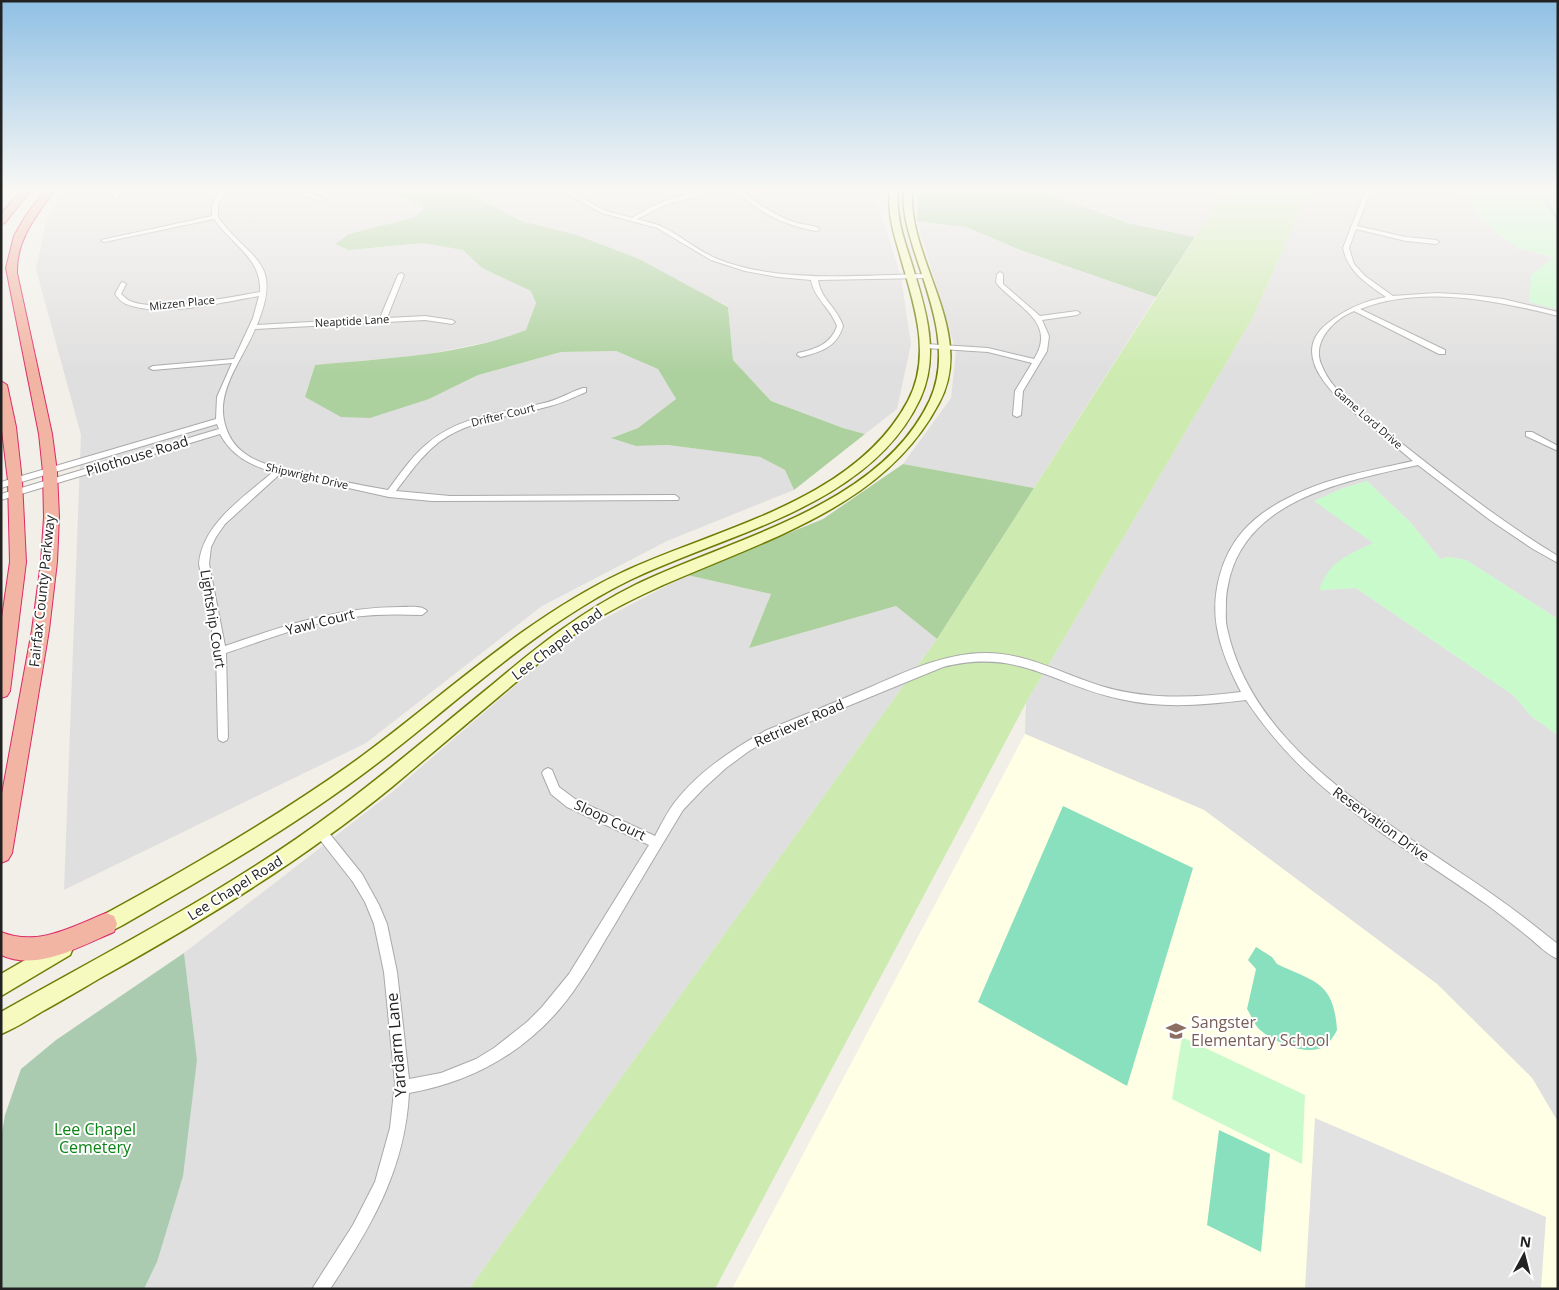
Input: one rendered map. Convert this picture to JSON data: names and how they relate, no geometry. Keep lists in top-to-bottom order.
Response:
{
  "streets": {
    "highway": ["Fairfax County Parkway"],
    "main road": ["Lee Chapel Road"],
    "street": [
      "Mizzen Place",
      "Neaptide Lane",
      "Drifter Court",
      "Game Lord Drive",
      "Pilothouse Road",
      "Shipwright Drive",
      "Lightship Court",
      "Yawl Court",
      "Retriever Road",
      "Sloop Court",
      "Reservation Drive",
      "Yardarm Lane"
    ]
  },
  "crossings": [
    ["Mizzen Place", "Shipwright Drive"],
    ["Neaptide Lane", "Shipwright Drive"],
    ["Drifter Court", "Shipwright Drive"],
    ["Game Lord Drive", "Reservation Drive"],
    ["Pilothouse Road", "Shipwright Drive"],
    ["Pilothouse Road", "Fairfax County Parkway"],
    ["Shipwright Drive", "Lightship Court"],
    ["Lightship Court", "Yawl Court"],
    ["Lee Chapel Road", "Yardarm Lane"],
    ["Retriever Road", "Sloop Court"],
    ["Retriever Road", "Reservation Drive"],
    ["Retriever Road", "Yardarm Lane"]
  ],
  "parks": ["Lee Chapel Cemetery"],
  "places": {
    "school or university": ["Sangster Elementary School"]
  },
  "north": "top"
}
